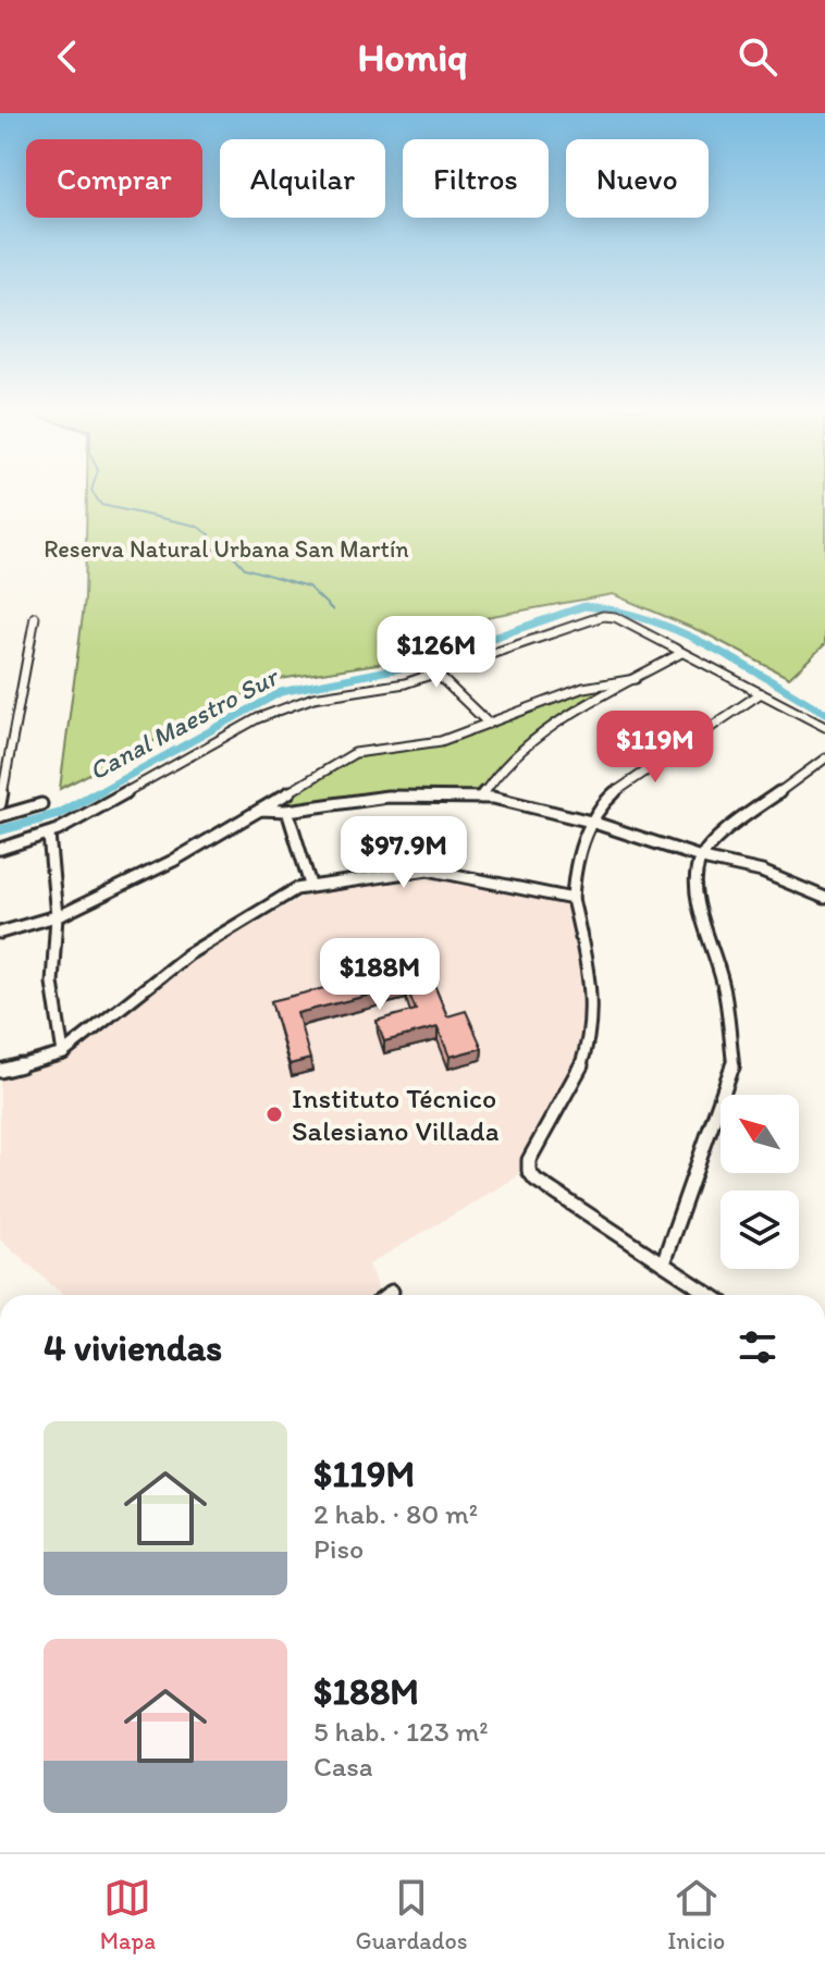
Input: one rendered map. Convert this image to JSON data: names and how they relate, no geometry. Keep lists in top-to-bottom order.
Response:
{
  "water": ["Canal Maestro Sur"],
  "parks": ["Reserva Natural Urbana San Martín"],
  "places": ["Instituto Técnico Salesiano Villada"],
  "north": "top left",
  "page": {
    "header": "Homiq",
    "chip": [
      "Comprar",
      "Alquilar",
      "Filtros",
      "Nuevo"
    ],
    "price": [
      "$126M",
      "$119M",
      "$97.9M",
      "$188M"
    ],
    "heading": "4 viviendas",
    "list": [
      {
        "name": "$119M",
        "note": "2 hab. · 80 m² · Piso"
      },
      {
        "name": "$188M",
        "note": "5 hab. · 123 m² · Casa"
      }
    ],
    "tabs": ["Mapa", "Guardados", "Inicio"]
  }
}
